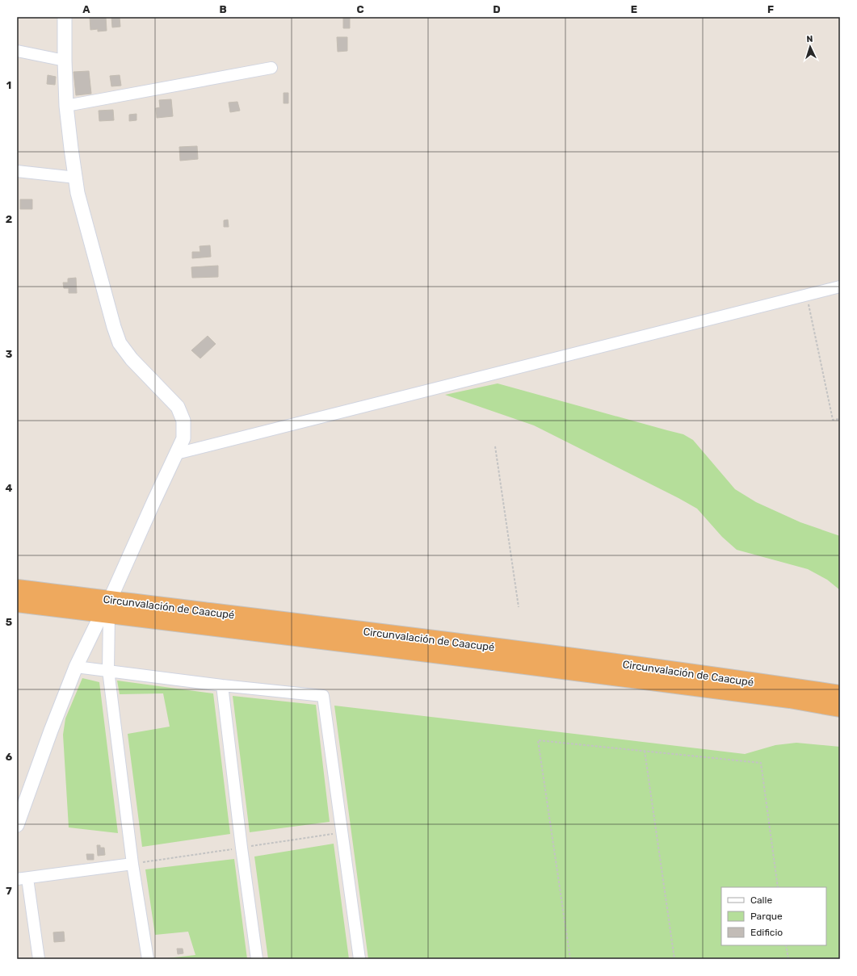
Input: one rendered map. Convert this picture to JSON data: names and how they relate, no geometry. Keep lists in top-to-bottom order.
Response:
{
  "streets": {
    "highway": ["Circunvalación de Caacupé"]
  },
  "legend": ["Calle", "Parque", "Edificio"],
  "north": "top",
  "grid": {
    "columns": [
      "A",
      "B",
      "C",
      "D",
      "E",
      "F"
    ],
    "rows": [
      "1",
      "2",
      "3",
      "4",
      "5",
      "6",
      "7"
    ]
  }
}
